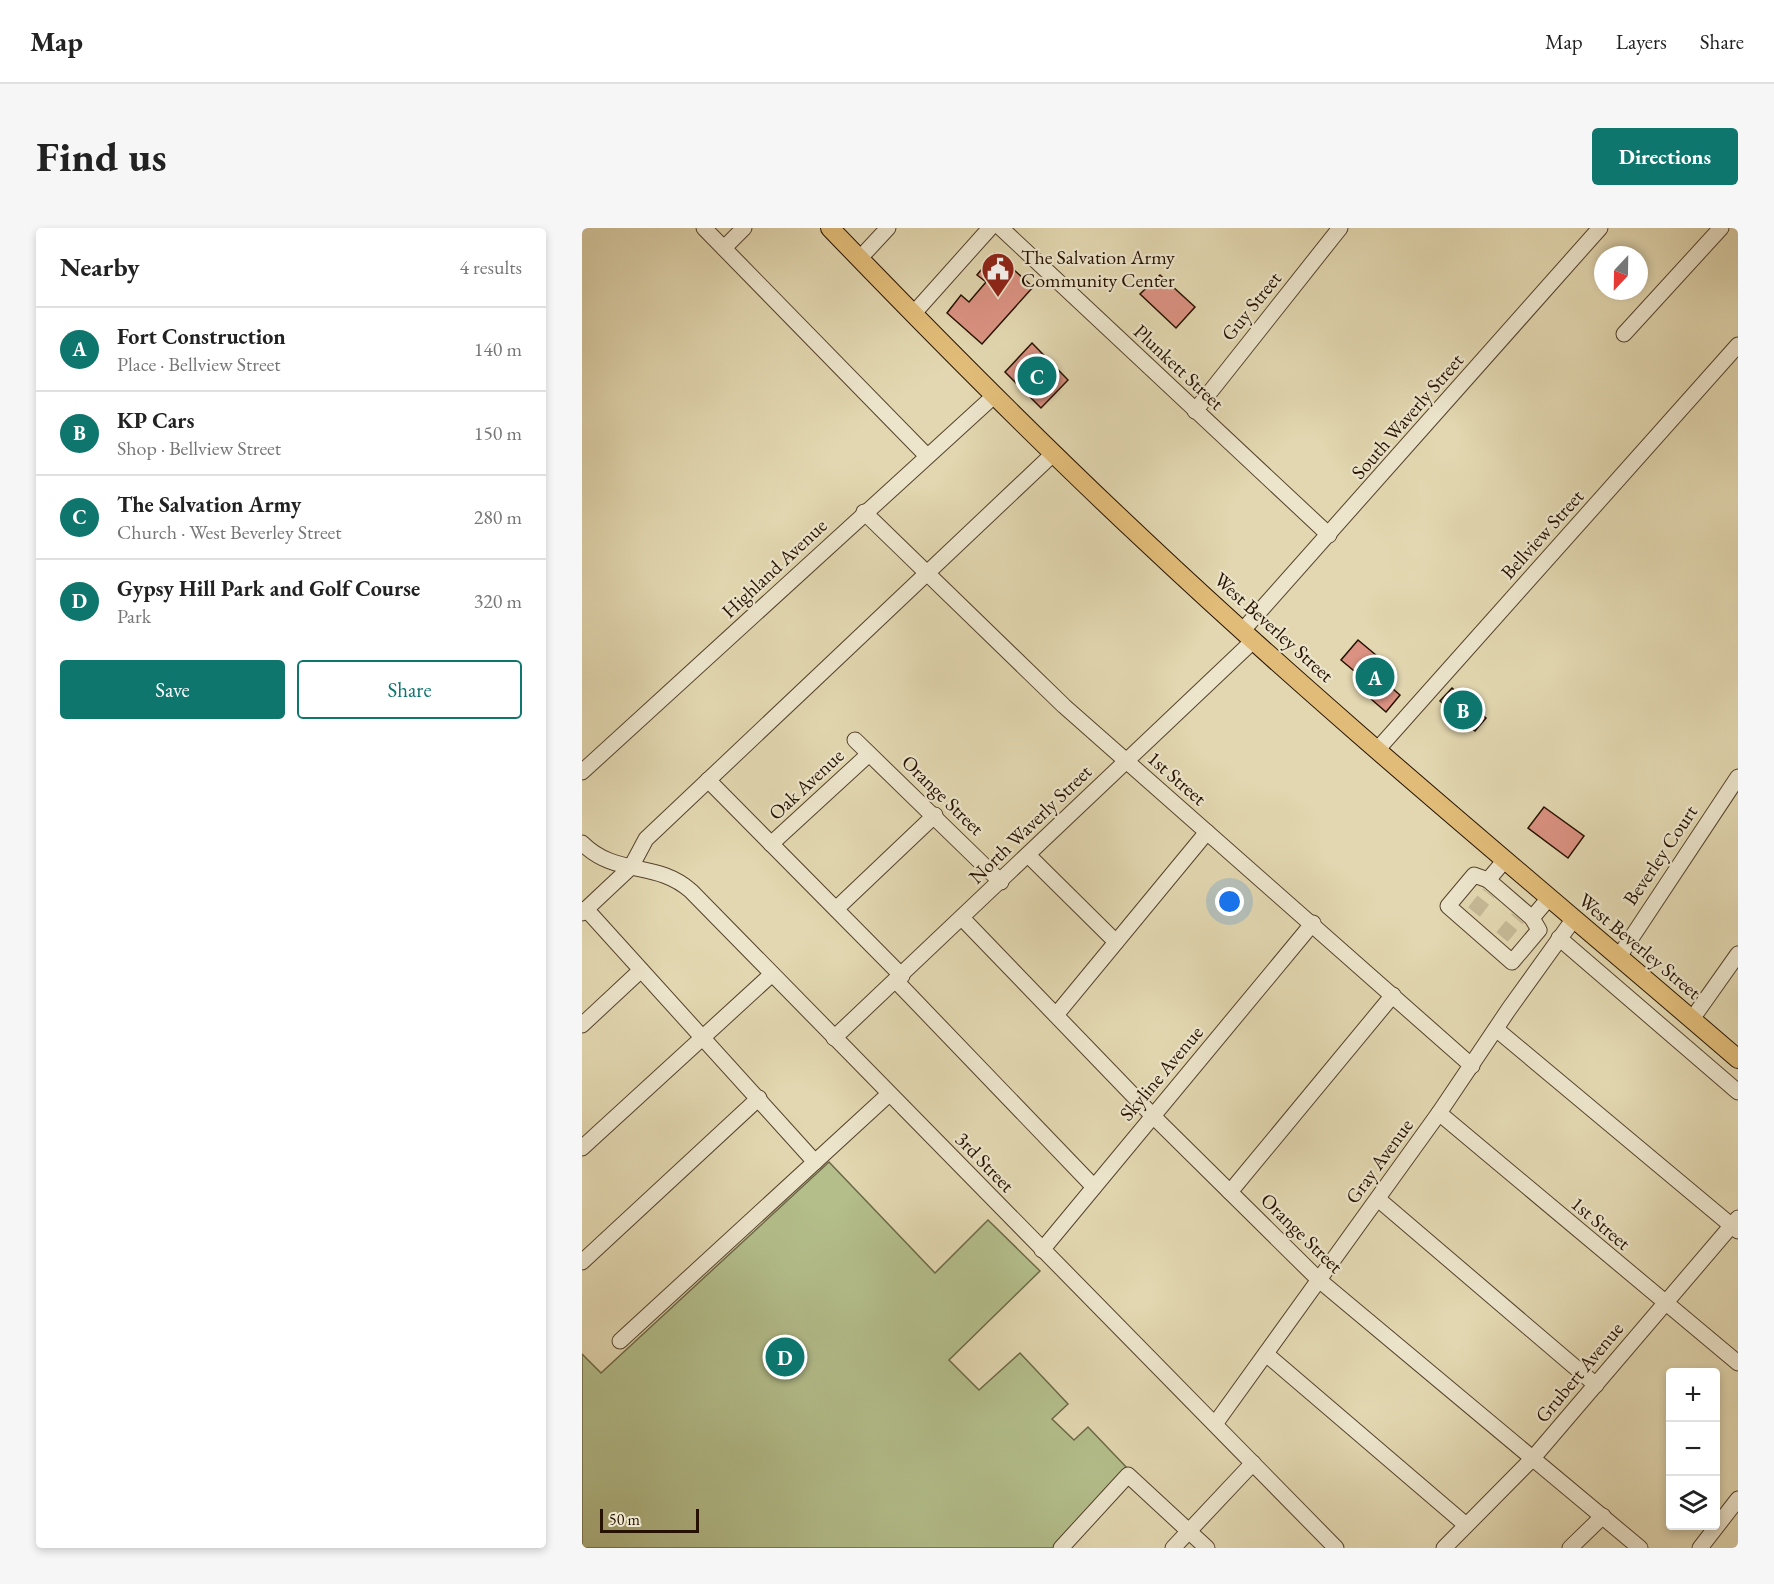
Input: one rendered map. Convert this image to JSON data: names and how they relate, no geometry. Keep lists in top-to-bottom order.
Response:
{
  "streets": {
    "main road": ["West Beverley Street"],
    "street": [
      "Guy Street",
      "Plunkett Street",
      "South Waverly Street",
      "Bellview Street",
      "Highland Avenue",
      "1st Street",
      "Oak Avenue",
      "Orange Street",
      "North Waverly Street",
      "Beverley Court",
      "Skyline Avenue",
      "Gray Avenue",
      "3rd Street",
      "Grubert Avenue"
    ]
  },
  "crossings": [
    ["Guy Street", "Plunkett Street"],
    ["Plunkett Street", "South Waverly Street"],
    ["South Waverly Street", "West Beverley Street"],
    ["South Waverly Street", "North Waverly Street"],
    ["Bellview Street", "West Beverley Street"],
    ["Highland Avenue", "West Beverley Street"],
    ["Highland Avenue", "1st Street"],
    ["West Beverley Street", "North Waverly Street"],
    ["West Beverley Street", "Beverley Court"],
    ["West Beverley Street", "Gray Avenue"],
    ["1st Street", "North Waverly Street"],
    ["1st Street", "Skyline Avenue"],
    ["1st Street", "Gray Avenue"],
    ["1st Street", "Grubert Avenue"],
    ["Oak Avenue", "Orange Street"],
    ["Orange Street", "North Waverly Street"],
    ["Orange Street", "Skyline Avenue"],
    ["Orange Street", "Gray Avenue"],
    ["Orange Street", "Grubert Avenue"],
    ["North Waverly Street", "3rd Street"],
    ["Skyline Avenue", "3rd Street"],
    ["Gray Avenue", "3rd Street"]
  ],
  "places": {
    "public building": ["The Salvation Army Community Center"]
  },
  "scale_bar": "50 m",
  "north": "bottom",
  "page": {
    "header": "Map",
    "nav": ["Map", "Layers", "Share"],
    "buttons": [
      "Directions",
      ["Save", "Share"]
    ],
    "title": "Find us",
    "heading": ["Nearby", "4 results"],
    "list": [
      {
        "mark": "A",
        "name": "Fort Construction",
        "note": "Place · Bellview Street",
        "value": "140 m"
      },
      {
        "mark": "B",
        "name": "KP Cars",
        "note": "Shop · Bellview Street",
        "value": "150 m"
      },
      {
        "mark": "C",
        "name": "The Salvation Army",
        "note": "Church · West Beverley Street",
        "value": "280 m"
      },
      {
        "mark": "D",
        "name": "Gypsy Hill Park and Golf Course",
        "note": "Park",
        "value": "320 m"
      }
    ],
    "pins": [
      "C",
      "A",
      "B",
      "D"
    ],
    "map_buttons": ["+", "−"],
    "scale": "50 m"
  }
}
